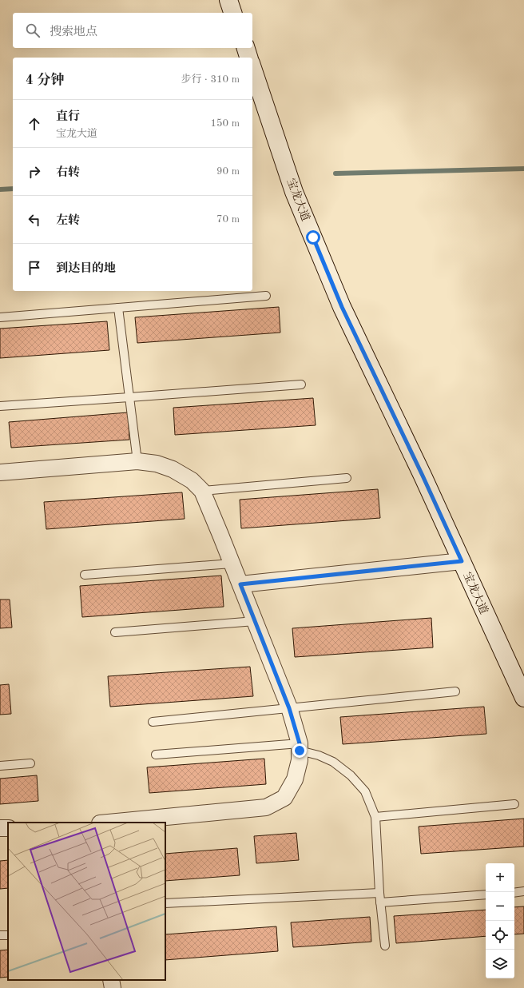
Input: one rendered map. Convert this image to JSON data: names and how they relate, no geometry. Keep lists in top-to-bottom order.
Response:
{
  "streets": {
    "street": ["宝龙大道"]
  },
  "page": {
    "search": "搜索地点",
    "heading": ["4 分钟", "步行 · 310 m"],
    "list": [
      ["直行", "宝龙大道", "150 m"],
      ["右转", "90 m"],
      ["左转", "70 m"],
      "到达目的地"
    ],
    "map_buttons": ["+", "−"]
  }
}
